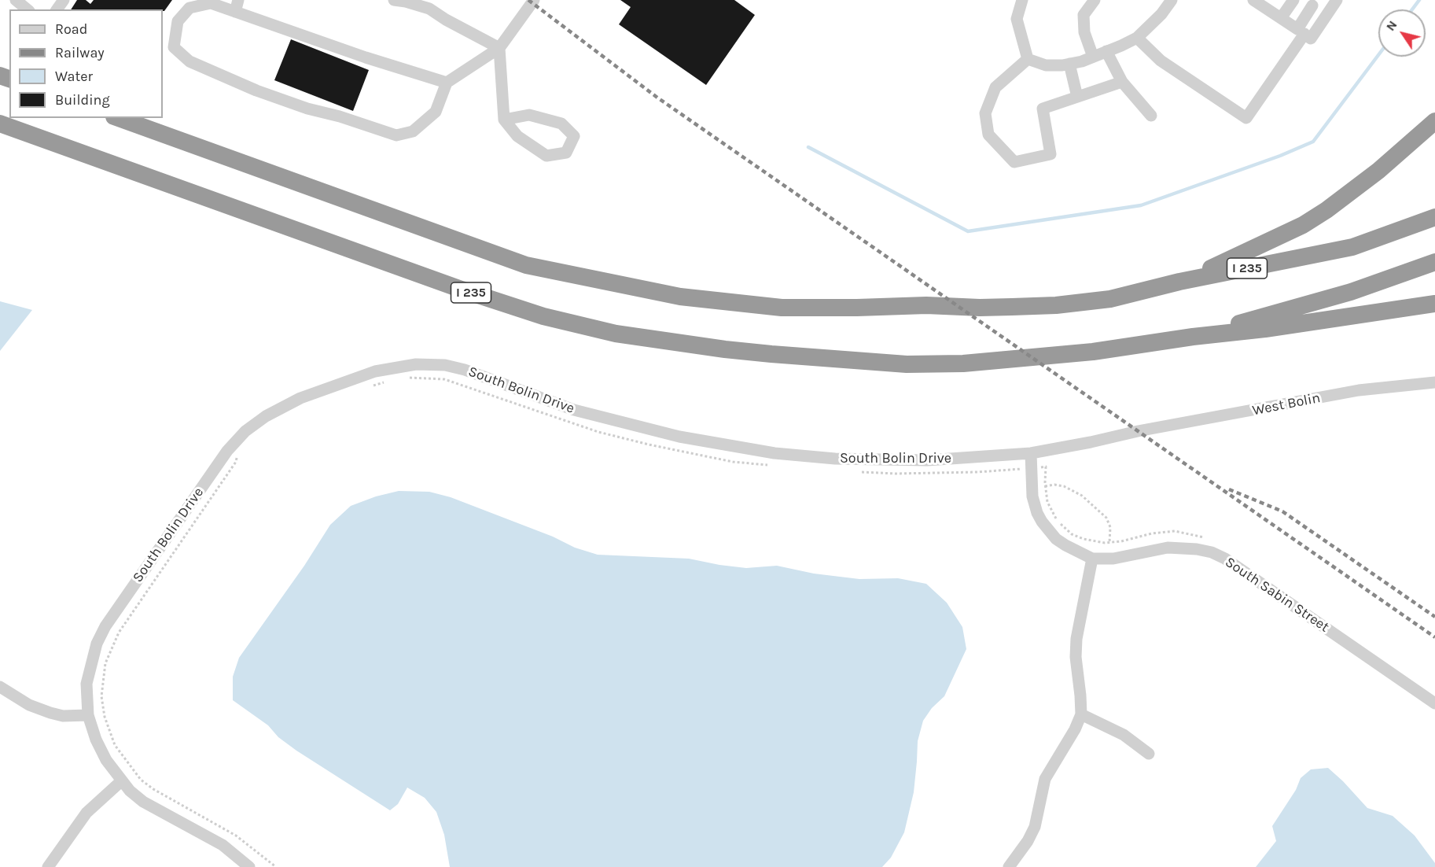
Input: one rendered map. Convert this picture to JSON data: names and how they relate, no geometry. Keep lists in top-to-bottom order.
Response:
{
  "streets": {
    "highway": ["I 235"],
    "street": ["South Bolin Drive", "West Bolin", "South Sabin Street"]
  },
  "crossings": [
    ["South Bolin Drive", "West Bolin"],
    ["South Bolin Drive", "South Sabin Street"]
  ],
  "legend": [
    "Road",
    "Railway",
    "Water",
    "Building"
  ],
  "north": "top left"
}
